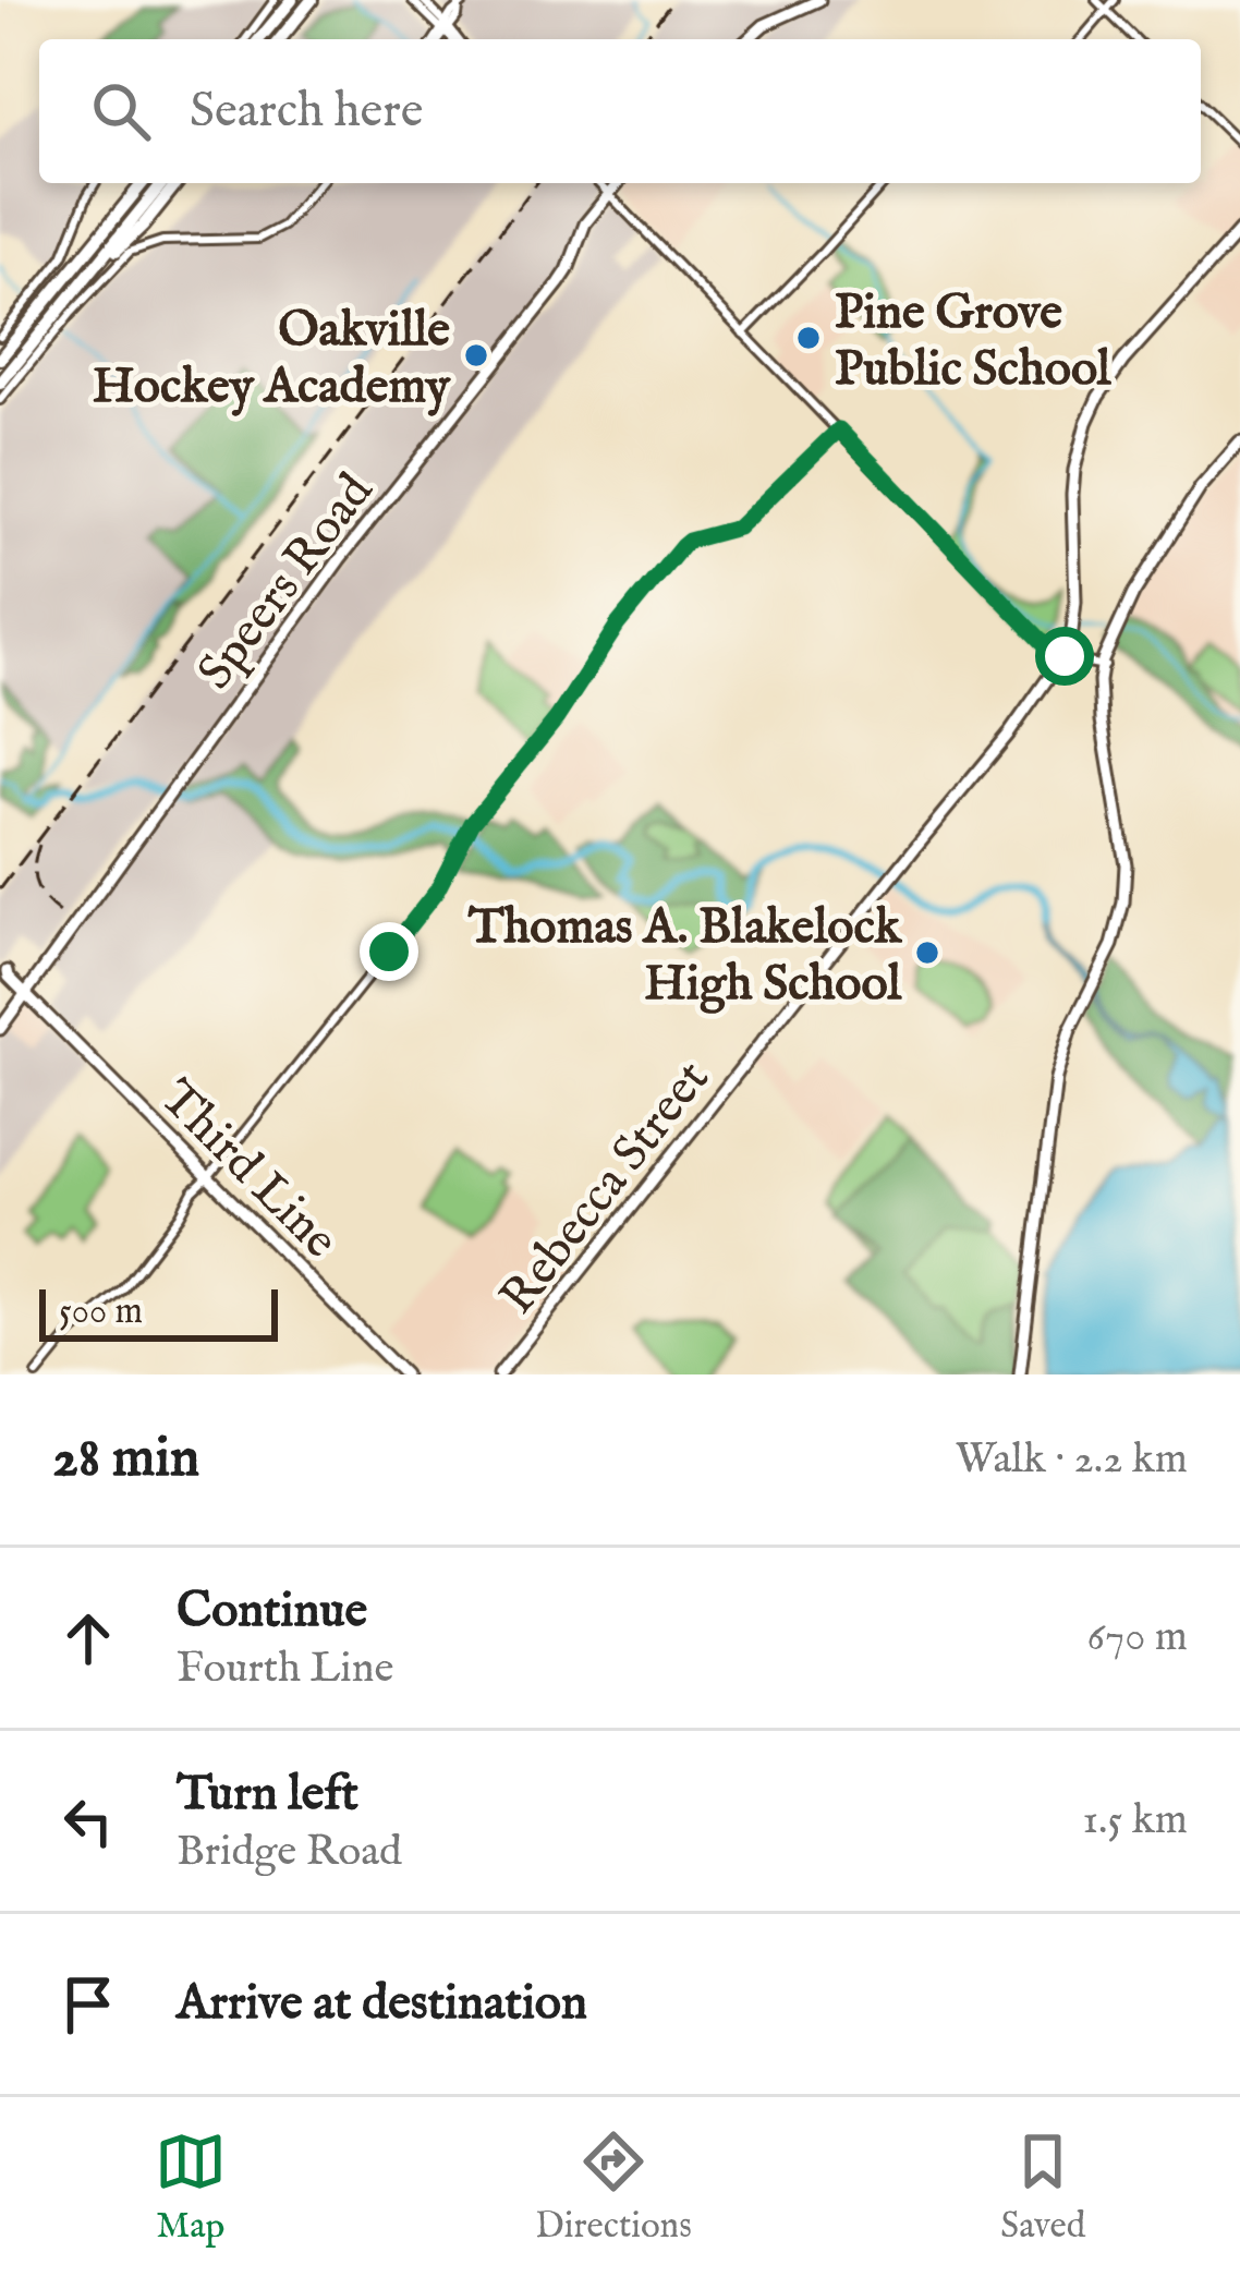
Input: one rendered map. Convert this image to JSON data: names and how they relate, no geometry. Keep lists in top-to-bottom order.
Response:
{
  "streets": {
    "main road": ["Speers Road", "Third Line", "Rebecca Street"]
  },
  "crossings": [
    ["Speers Road", "Third Line"]
  ],
  "places": ["Pine Grove Public School", "Oakville Hockey Academy", "Thomas A. Blakelock High School"],
  "scale_bar": "500 m",
  "page": {
    "search": "Search here",
    "scale": "500 m",
    "heading": ["28 min", "Walk · 2.2 km"],
    "list": [
      ["Continue", "Fourth Line", "670 m"],
      ["Turn left", "Bridge Road", "1.5 km"],
      "Arrive at destination"
    ],
    "nav": ["Map", "Directions", "Saved"]
  }
}
